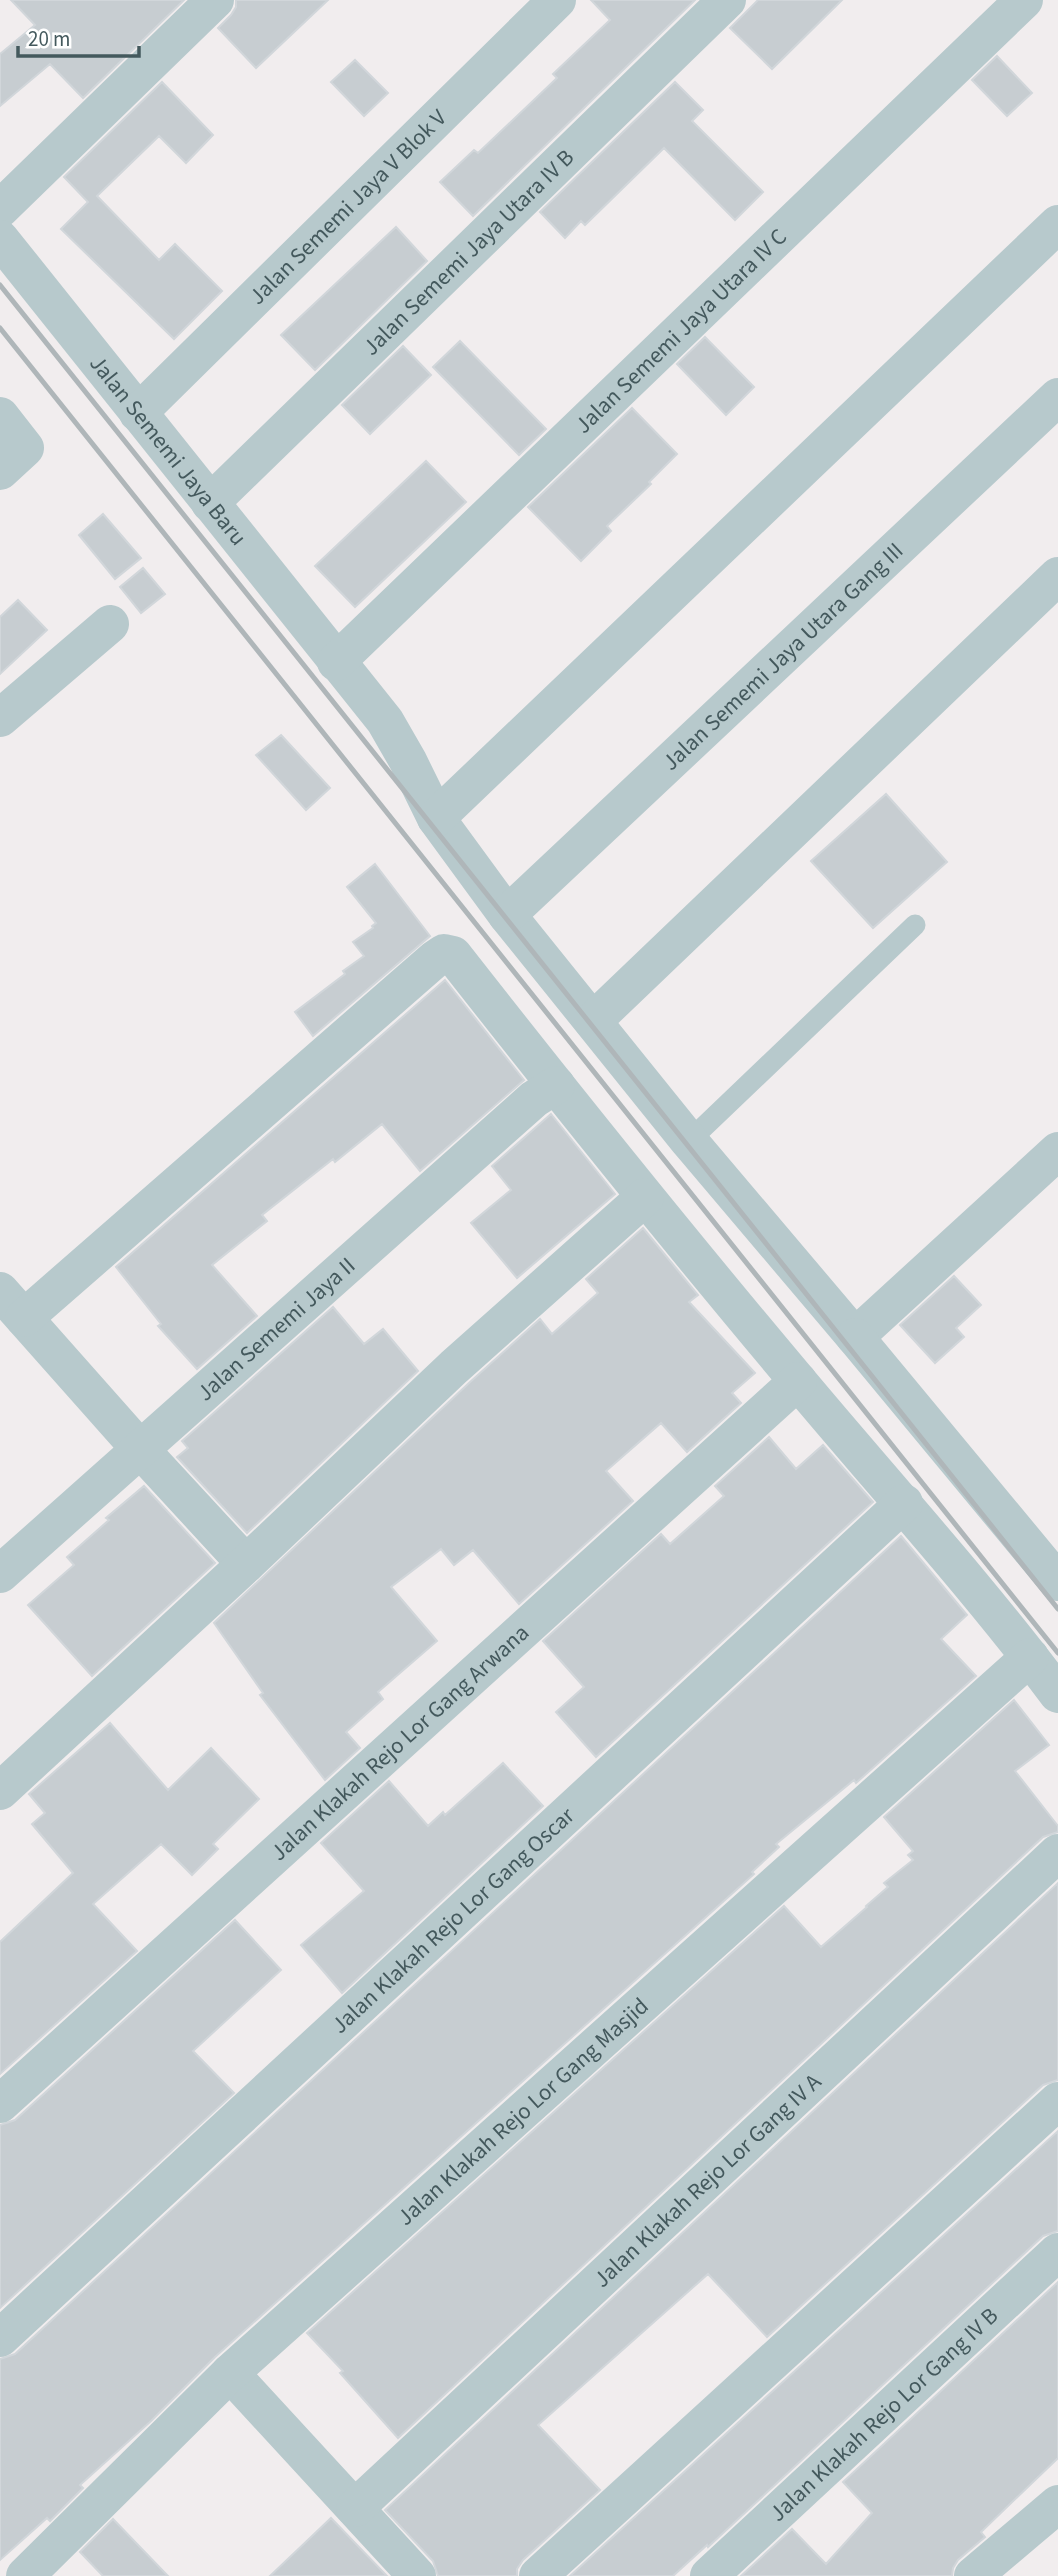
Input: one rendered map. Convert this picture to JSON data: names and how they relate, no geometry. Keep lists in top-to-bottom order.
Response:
{
  "streets": {
    "street": [
      "Jalan Sememi Jaya V Blok V",
      "Jalan Sememi Jaya Utara IV B",
      "Jalan Sememi Jaya Utara IV C",
      "Jalan Sememi Jaya Baru",
      "Jalan Sememi Jaya Utara Gang III",
      "Jalan Sememi Jaya II",
      "Jalan Klakah Rejo Lor Gang Arwana",
      "Jalan Klakah Rejo Lor Gang Oscar",
      "Jalan Klakah Rejo Lor Gang Masjid",
      "Jalan Klakah Rejo Lor Gang IV A",
      "Jalan Klakah Rejo Lor Gang IV B"
    ]
  },
  "crossings": [
    ["Jalan Sememi Jaya V Blok V", "Jalan Sememi Jaya Baru"],
    ["Jalan Sememi Jaya Utara IV B", "Jalan Sememi Jaya Baru"],
    ["Jalan Sememi Jaya Utara IV C", "Jalan Sememi Jaya Baru"],
    ["Jalan Sememi Jaya Baru", "Jalan Sememi Jaya Utara Gang III"]
  ],
  "scale_bar": "20 m"
}
